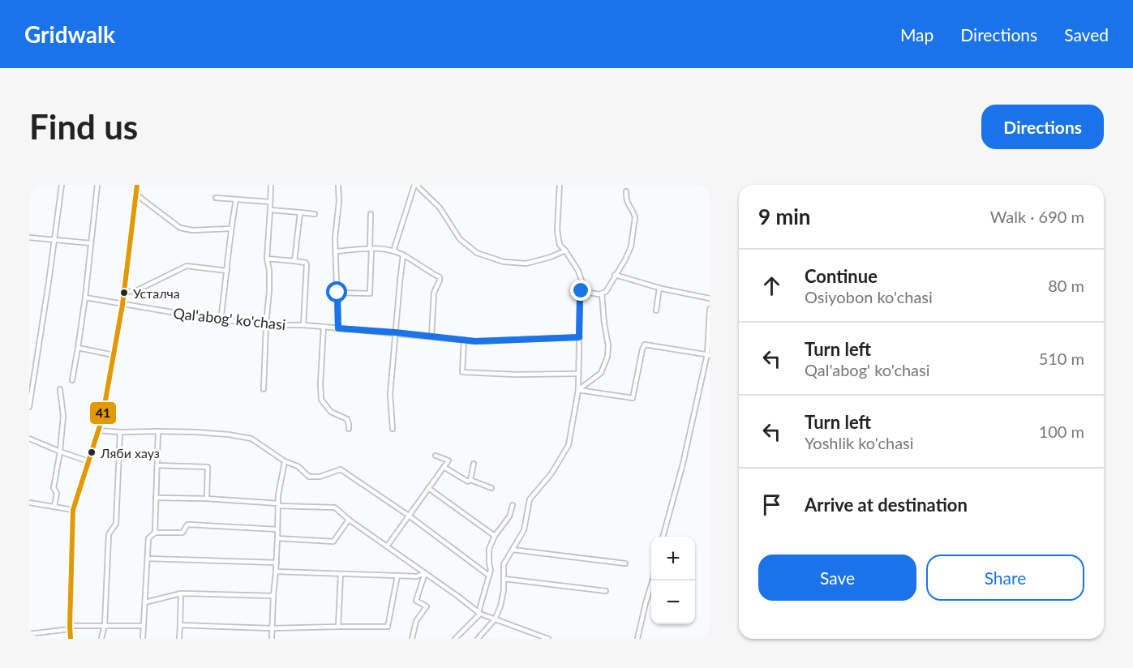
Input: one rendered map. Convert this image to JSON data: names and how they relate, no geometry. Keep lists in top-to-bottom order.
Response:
{
  "streets": {
    "street": ["Qal'abog' ko'chasi"]
  },
  "places": ["Усталча", "Ляби хауз"],
  "lines": ["transit line 41"],
  "page": {
    "header": "Gridwalk",
    "nav": ["Map", "Directions", "Saved"],
    "buttons": [
      "Directions",
      ["Save", "Share"]
    ],
    "title": "Find us",
    "heading": ["9 min", "Walk · 690 m"],
    "list": [
      ["Continue", "Osiyobon ko'chasi", "80 m"],
      ["Turn left", "Qal'abog' ko'chasi", "510 m"],
      ["Turn left", "Yoshlik ko'chasi", "100 m"],
      "Arrive at destination"
    ],
    "map_buttons": ["+", "−"]
  }
}
